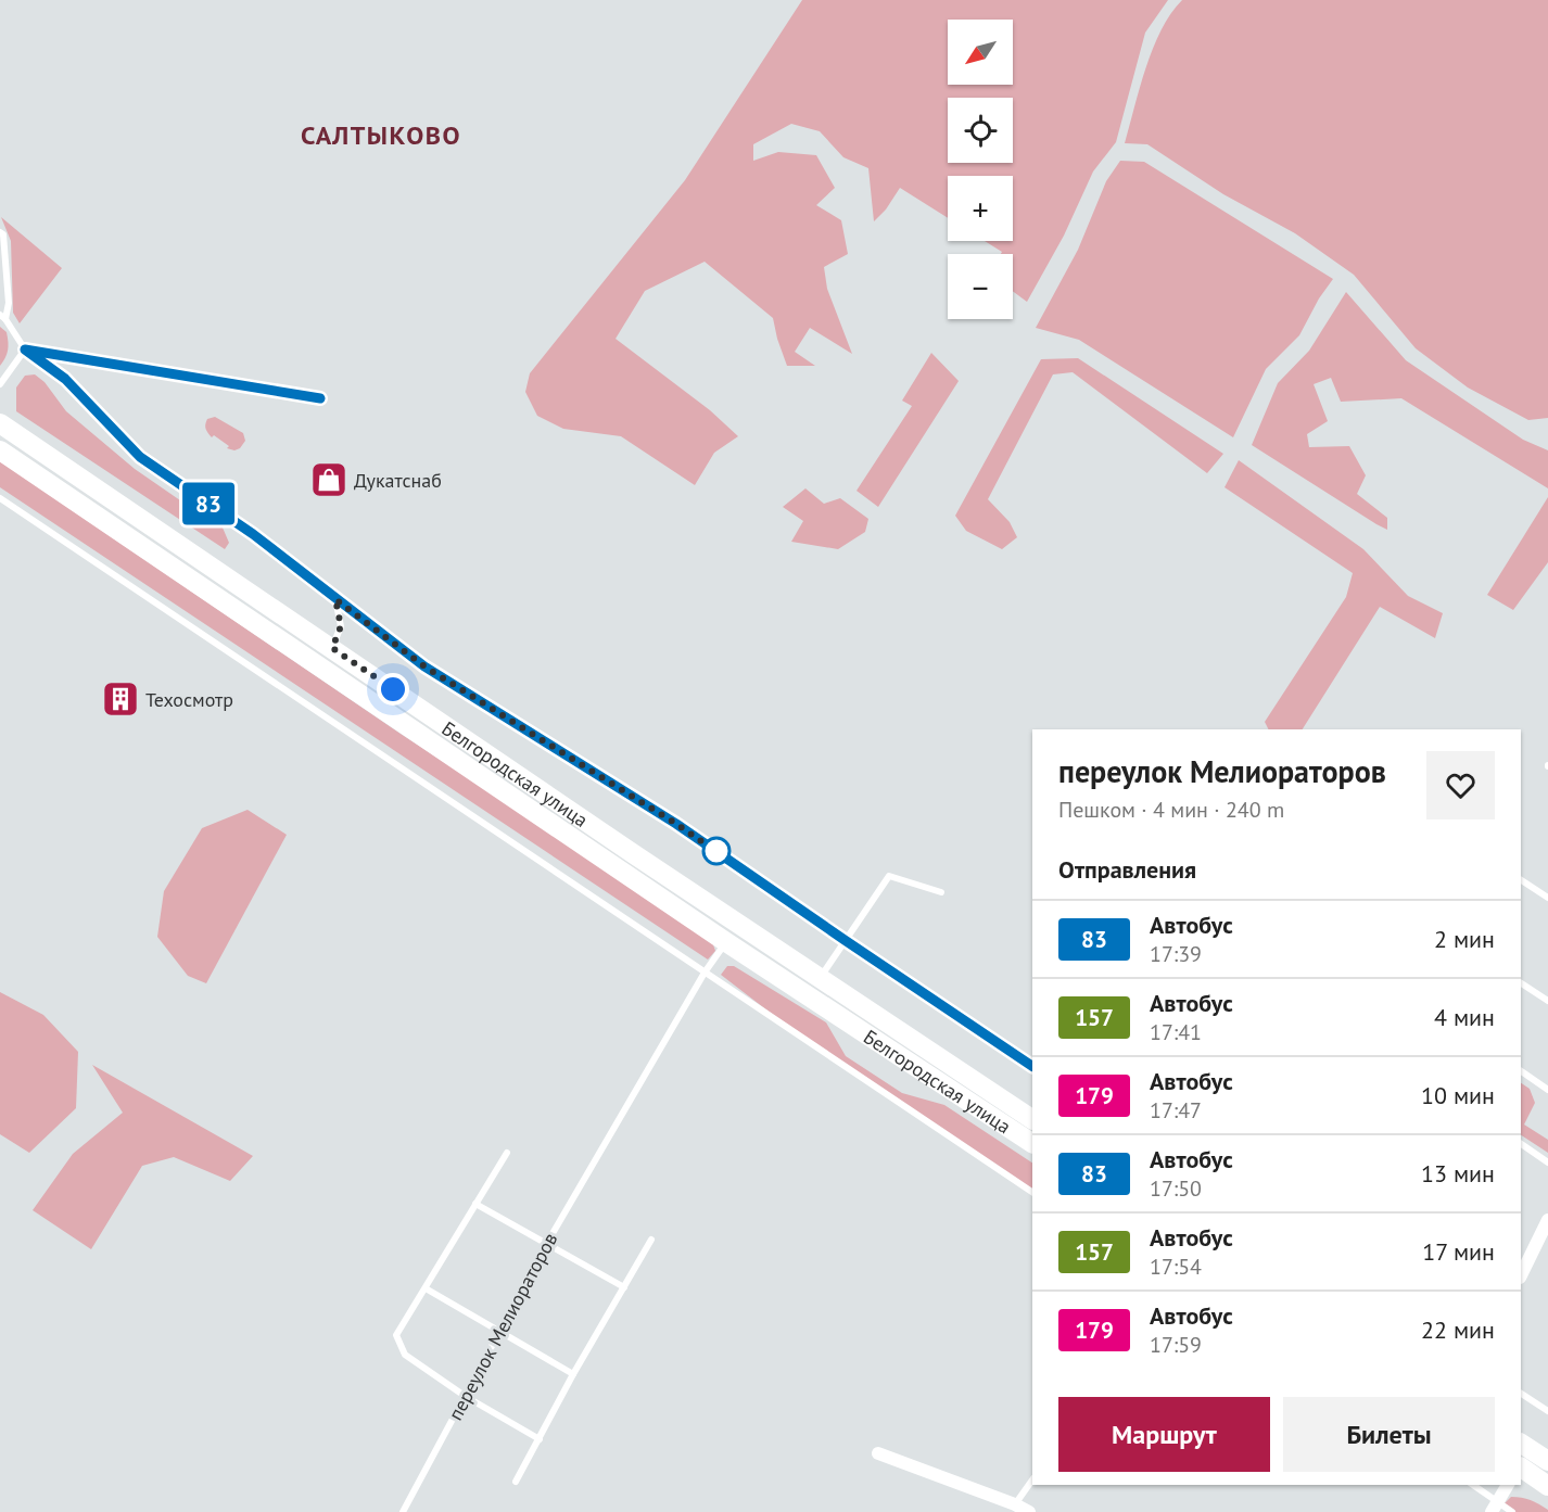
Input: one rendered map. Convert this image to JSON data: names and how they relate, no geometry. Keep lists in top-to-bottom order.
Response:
{
  "streets": {
    "main road": ["Белгородская улица"],
    "lane": ["переулок Мелиораторов"]
  },
  "crossings": [
    ["Белгородская улица", "переулок Мелиораторов"]
  ],
  "districts": ["САЛТЫКОВО"],
  "places": {
    "shop": ["Дукатснаб"],
    "building": ["Техосмотр"]
  },
  "lines": ["bus line 83"],
  "north": "bottom left",
  "page": {
    "on_map": "83",
    "map_buttons": ["+", "−"],
    "heading": [
      ["переулок Мелиораторов", "Пешком · 4 мин · 240 m"],
      "Отправления"
    ],
    "list": [
      {
        "mark": "83",
        "name": "Автобус",
        "note": "17:39",
        "value": "2 мин"
      },
      {
        "mark": "157",
        "name": "Автобус",
        "note": "17:41",
        "value": "4 мин"
      },
      {
        "mark": "179",
        "name": "Автобус",
        "note": "17:47",
        "value": "10 мин"
      },
      {
        "mark": "83",
        "name": "Автобус",
        "note": "17:50",
        "value": "13 мин"
      },
      {
        "mark": "157",
        "name": "Автобус",
        "note": "17:54",
        "value": "17 мин"
      },
      {
        "mark": "179",
        "name": "Автобус",
        "note": "17:59",
        "value": "22 мин"
      }
    ],
    "buttons": ["Маршрут", "Билеты"]
  }
}
